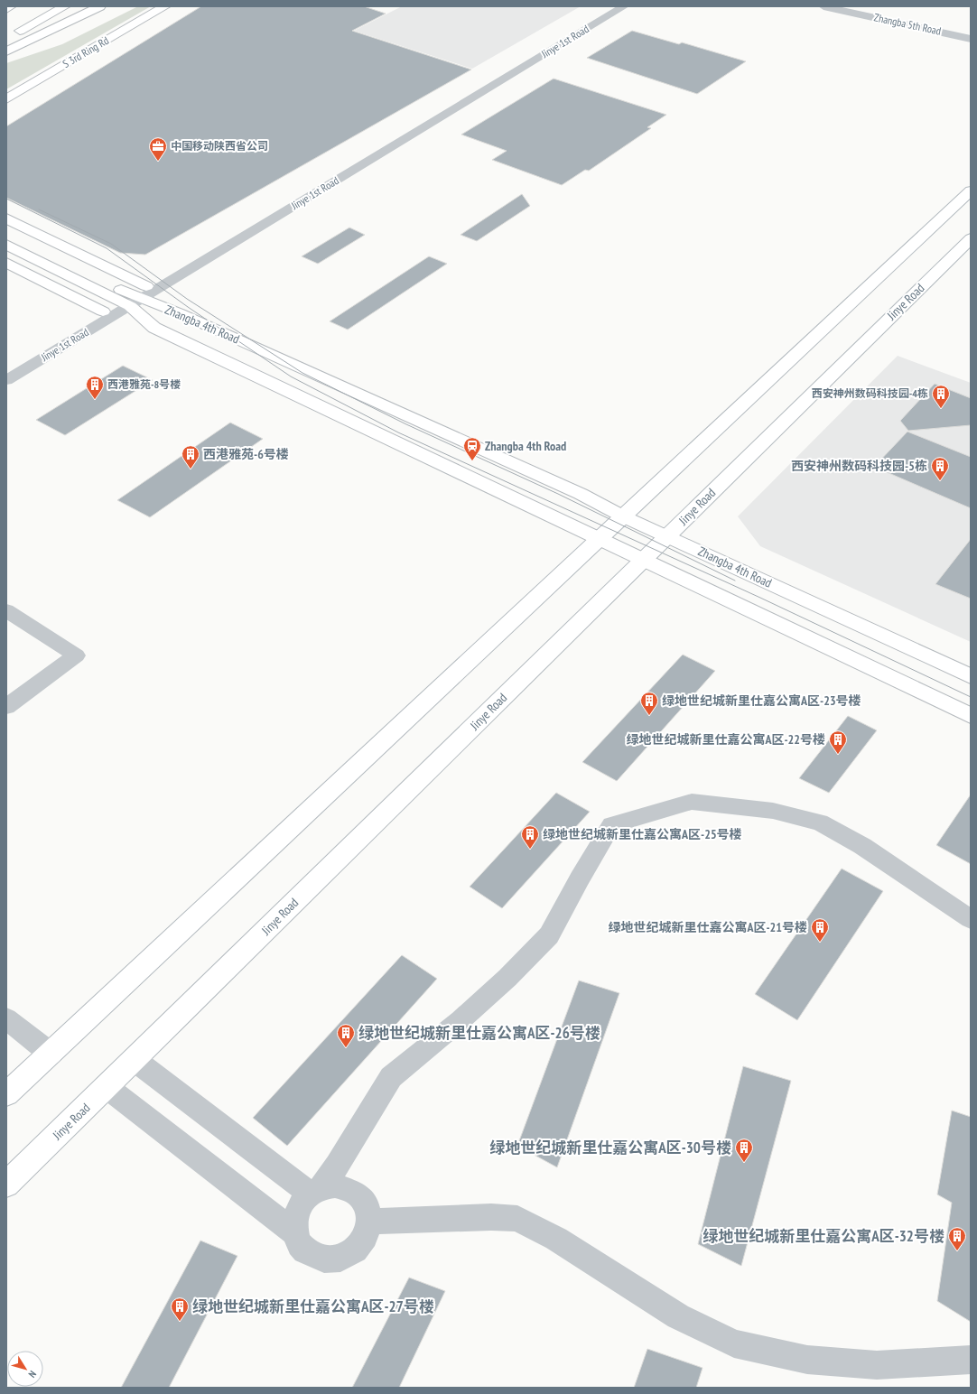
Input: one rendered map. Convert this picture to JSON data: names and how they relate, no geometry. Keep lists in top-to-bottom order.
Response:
{
  "streets": {
    "main road": ["S 3rd Ring Rd", "Jinye Road", "Zhangba 4th Road"],
    "street": ["Zhangba 5th Road", "Jinye 1st Road"]
  },
  "crossings": [
    ["Jinye 1st Road", "Zhangba 4th Road"],
    ["Jinye Road", "Zhangba 4th Road"]
  ],
  "places": {
    "office": ["中国移动陕西省公司"],
    "building": [
      "西港雅苑-8号楼",
      "西安神州数码科技园-4栋",
      "西港雅苑-6号楼",
      "西安神州数码科技园-5栋",
      "绿地世纪城新里仕嘉公寓A区-23号楼",
      "绿地世纪城新里仕嘉公寓A区-22号楼",
      "绿地世纪城新里仕嘉公寓A区-25号楼",
      "绿地世纪城新里仕嘉公寓A区-21号楼",
      "绿地世纪城新里仕嘉公寓A区-26号楼",
      "绿地世纪城新里仕嘉公寓A区-30号楼",
      "绿地世纪城新里仕嘉公寓A区-32号楼",
      "绿地世纪城新里仕嘉公寓A区-27号楼"
    ],
    "station": ["Zhangba 4th Road"]
  },
  "north": "bottom right"
}
